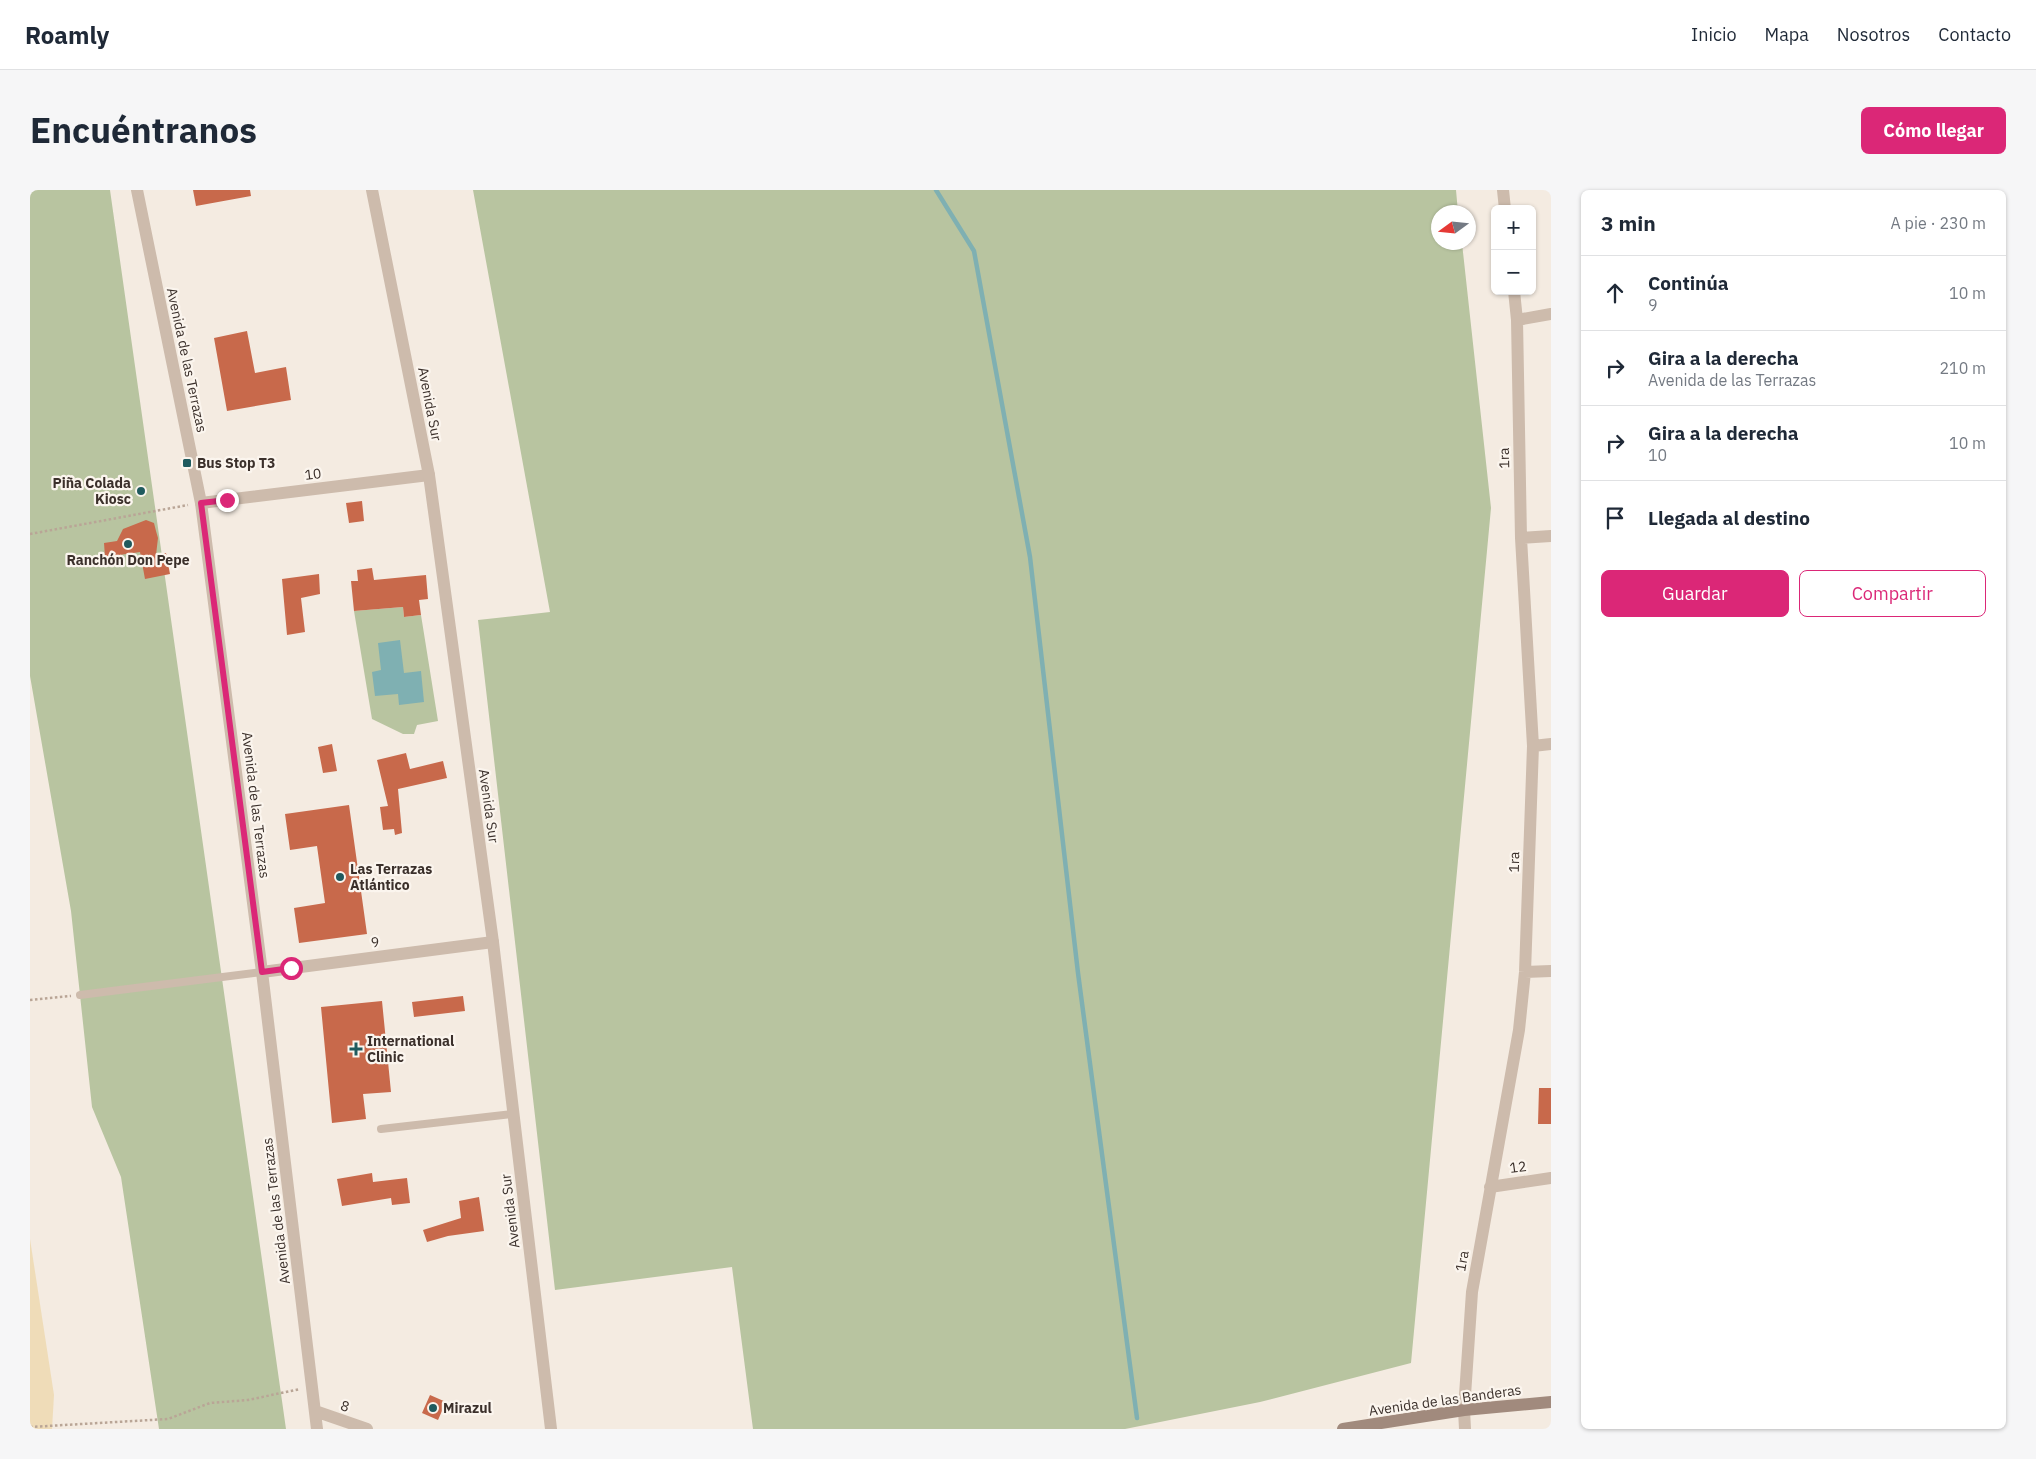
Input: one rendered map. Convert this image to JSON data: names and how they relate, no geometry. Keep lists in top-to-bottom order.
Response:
{
  "streets": {
    "main road": ["Avenida de las Banderas"],
    "street": [
      "Avenida de las Terrazas",
      "Avenida Sur",
      "1ra",
      "10",
      "9",
      "12",
      "8"
    ]
  },
  "crossings": [
    ["Avenida de las Terrazas", "10"],
    ["Avenida de las Terrazas", "9"],
    ["Avenida de las Terrazas", "8"],
    ["Avenida Sur", "10"],
    ["Avenida Sur", "9"],
    ["1ra", "12"],
    ["1ra", "Avenida de las Banderas"]
  ],
  "places": {
    "transit": ["Bus Stop T3"],
    "other": [
      "Piña Colada Kiosc",
      "Ranchón Don Pepe",
      "Las Terrazas Atlántico",
      "Mirazul"
    ],
    "health": ["International Clinic"]
  },
  "north": "left",
  "page": {
    "header": "Roamly",
    "nav": [
      "Inicio",
      "Mapa",
      "Nosotros",
      "Contacto"
    ],
    "title": "Encuéntranos",
    "buttons": [
      "Cómo llegar",
      ["Guardar", "Compartir"]
    ],
    "heading": ["3 min", "A pie · 230 m"],
    "map_buttons": ["+", "−"],
    "list": [
      ["Continúa", "9", "10 m"],
      ["Gira a la derecha", "Avenida de las Terrazas", "210 m"],
      ["Gira a la derecha", "10", "10 m"],
      "Llegada al destino"
    ]
  }
}
